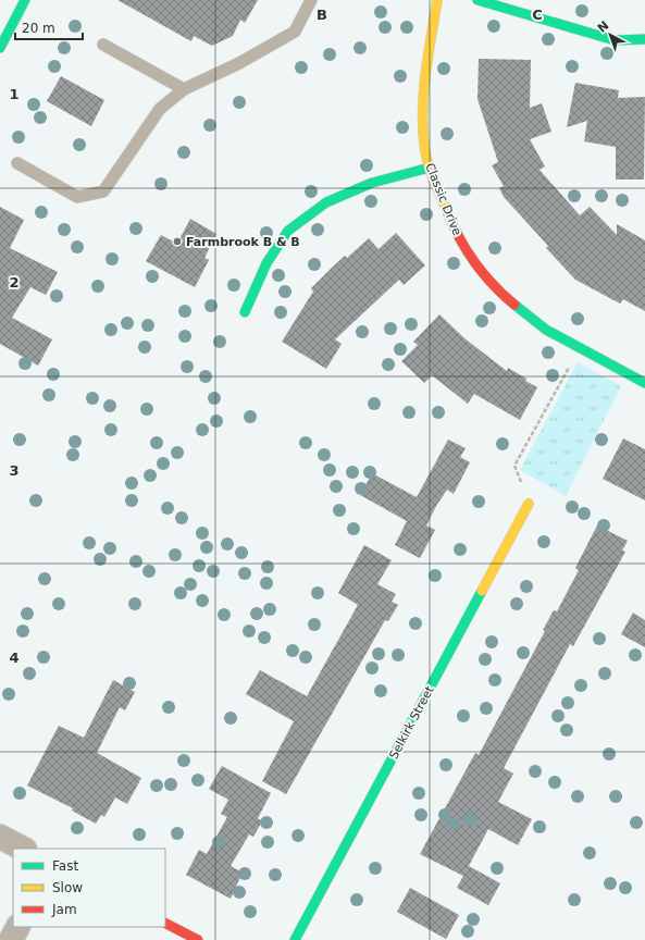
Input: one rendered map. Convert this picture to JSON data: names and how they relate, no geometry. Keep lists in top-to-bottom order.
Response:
{
  "streets": {
    "street": ["Classic Drive", "Selkirk Street"]
  },
  "places": ["Farmbrook B & B"],
  "legend": ["Fast", "Slow", "Jam"],
  "scale_bar": "20 m",
  "north": "top left",
  "grid": {
    "columns": ["B", "C"],
    "rows": [
      "1",
      "2",
      "3",
      "4"
    ]
  }
}
